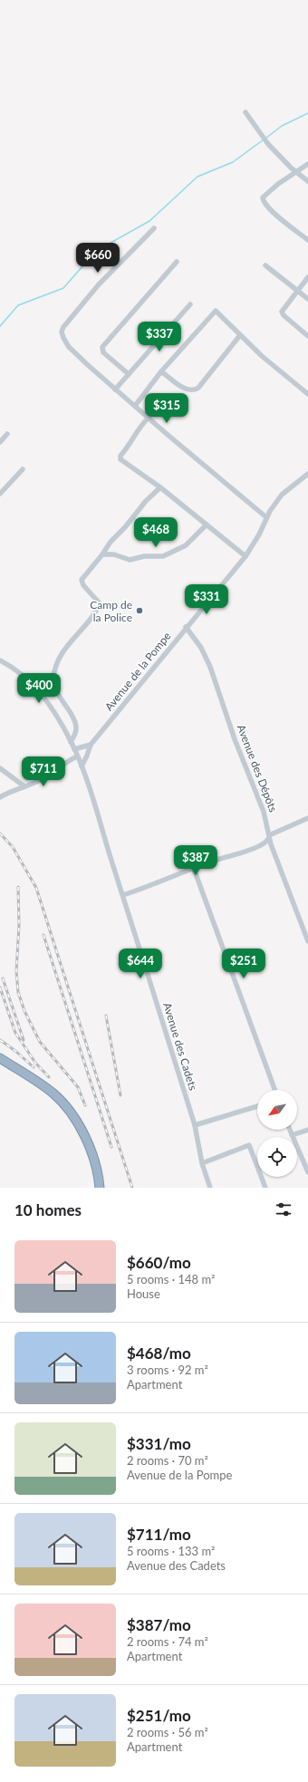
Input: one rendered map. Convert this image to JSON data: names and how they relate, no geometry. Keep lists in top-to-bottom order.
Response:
{
  "streets": {
    "street": ["Avenue de la Pompe", "Avenue des Dépôts", "Avenue des Cadets"]
  },
  "crossings": [
    ["Avenue de la Pompe", "Avenue des Dépôts"],
    ["Avenue de la Pompe", "Avenue des Cadets"]
  ],
  "places": ["Camp de la Police"],
  "north": "bottom left",
  "page": {
    "price": [
      "$660",
      "$337",
      "$315",
      "$468",
      "$331",
      "$400",
      "$711",
      "$387",
      "$644",
      "$251"
    ],
    "heading": "10 homes",
    "list": [
      {
        "name": "$660/mo",
        "note": "5 rooms · 148 m² · House"
      },
      {
        "name": "$468/mo",
        "note": "3 rooms · 92 m² · Apartment"
      },
      {
        "name": "$331/mo",
        "note": "2 rooms · 70 m² · Avenue de la Pompe"
      },
      {
        "name": "$711/mo",
        "note": "5 rooms · 133 m² · Avenue des Cadets"
      },
      {
        "name": "$387/mo",
        "note": "2 rooms · 74 m² · Apartment"
      },
      {
        "name": "$251/mo",
        "note": "2 rooms · 56 m² · Apartment"
      }
    ]
  }
}
